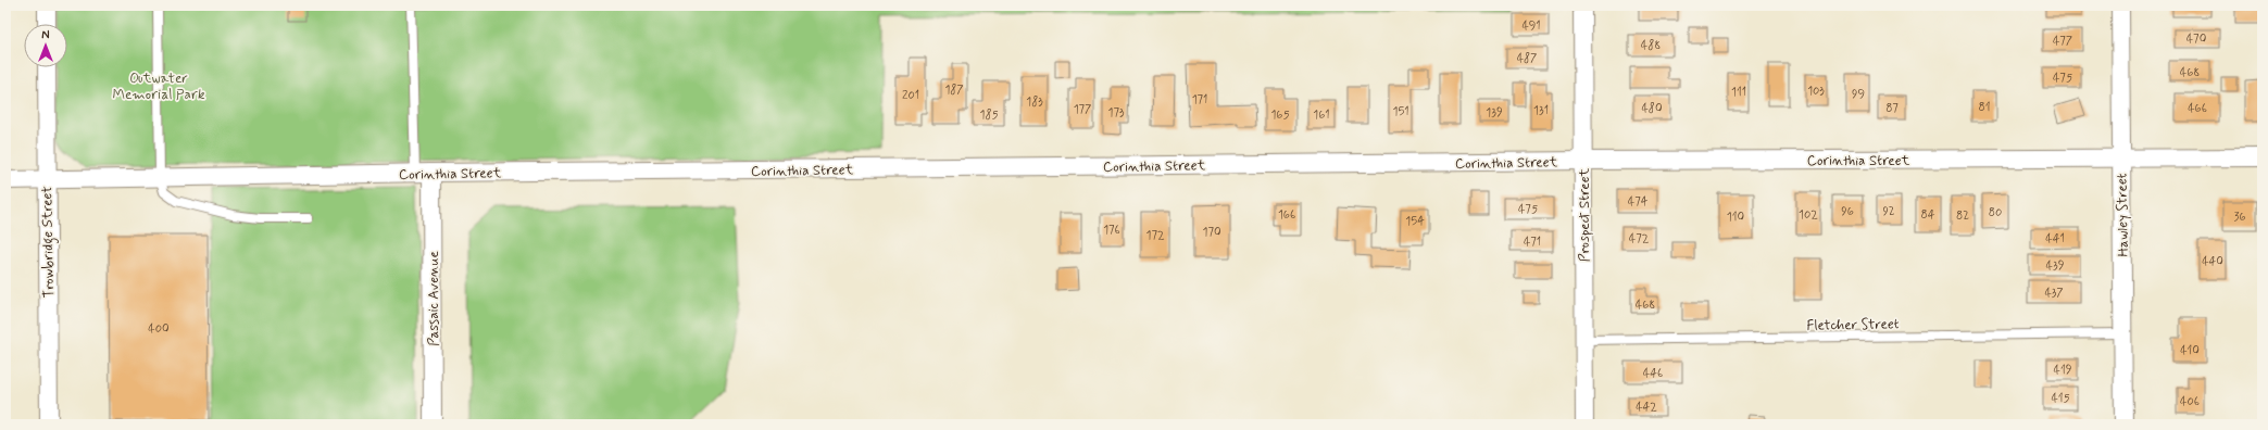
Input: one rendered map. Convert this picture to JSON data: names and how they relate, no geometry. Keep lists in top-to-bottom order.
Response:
{
  "streets": {
    "street": [
      "Corinthia Street",
      "Prospect Street",
      "Hawley Street",
      "Trowbridge Street",
      "Passaic Avenue"
    ],
    "lane": ["Fletcher Street"]
  },
  "crossings": [
    ["Corinthia Street", "Prospect Street"],
    ["Corinthia Street", "Hawley Street"],
    ["Corinthia Street", "Trowbridge Street"],
    ["Corinthia Street", "Passaic Avenue"],
    ["Prospect Street", "Fletcher Street"],
    ["Hawley Street", "Fletcher Street"]
  ],
  "parks": ["Outwater Memorial Park"],
  "house_numbers": [
    "491",
    "470",
    "477",
    "488",
    "487",
    "468",
    "475",
    "187",
    "103",
    "111",
    "99",
    "201",
    "171",
    "183",
    "81",
    "480",
    "87",
    "466",
    "177",
    "131",
    "151",
    "173",
    "139",
    "185",
    "165",
    "161",
    "474",
    "475",
    "96",
    "92",
    "80",
    "166",
    "102",
    "84",
    "82",
    "110",
    "36",
    "154",
    "176",
    "170",
    "172",
    "472",
    "441",
    "471",
    "440",
    "439",
    "437",
    "468",
    "400",
    "410",
    "419",
    "446",
    "415",
    "406",
    "442"
  ],
  "north": "top"
}
